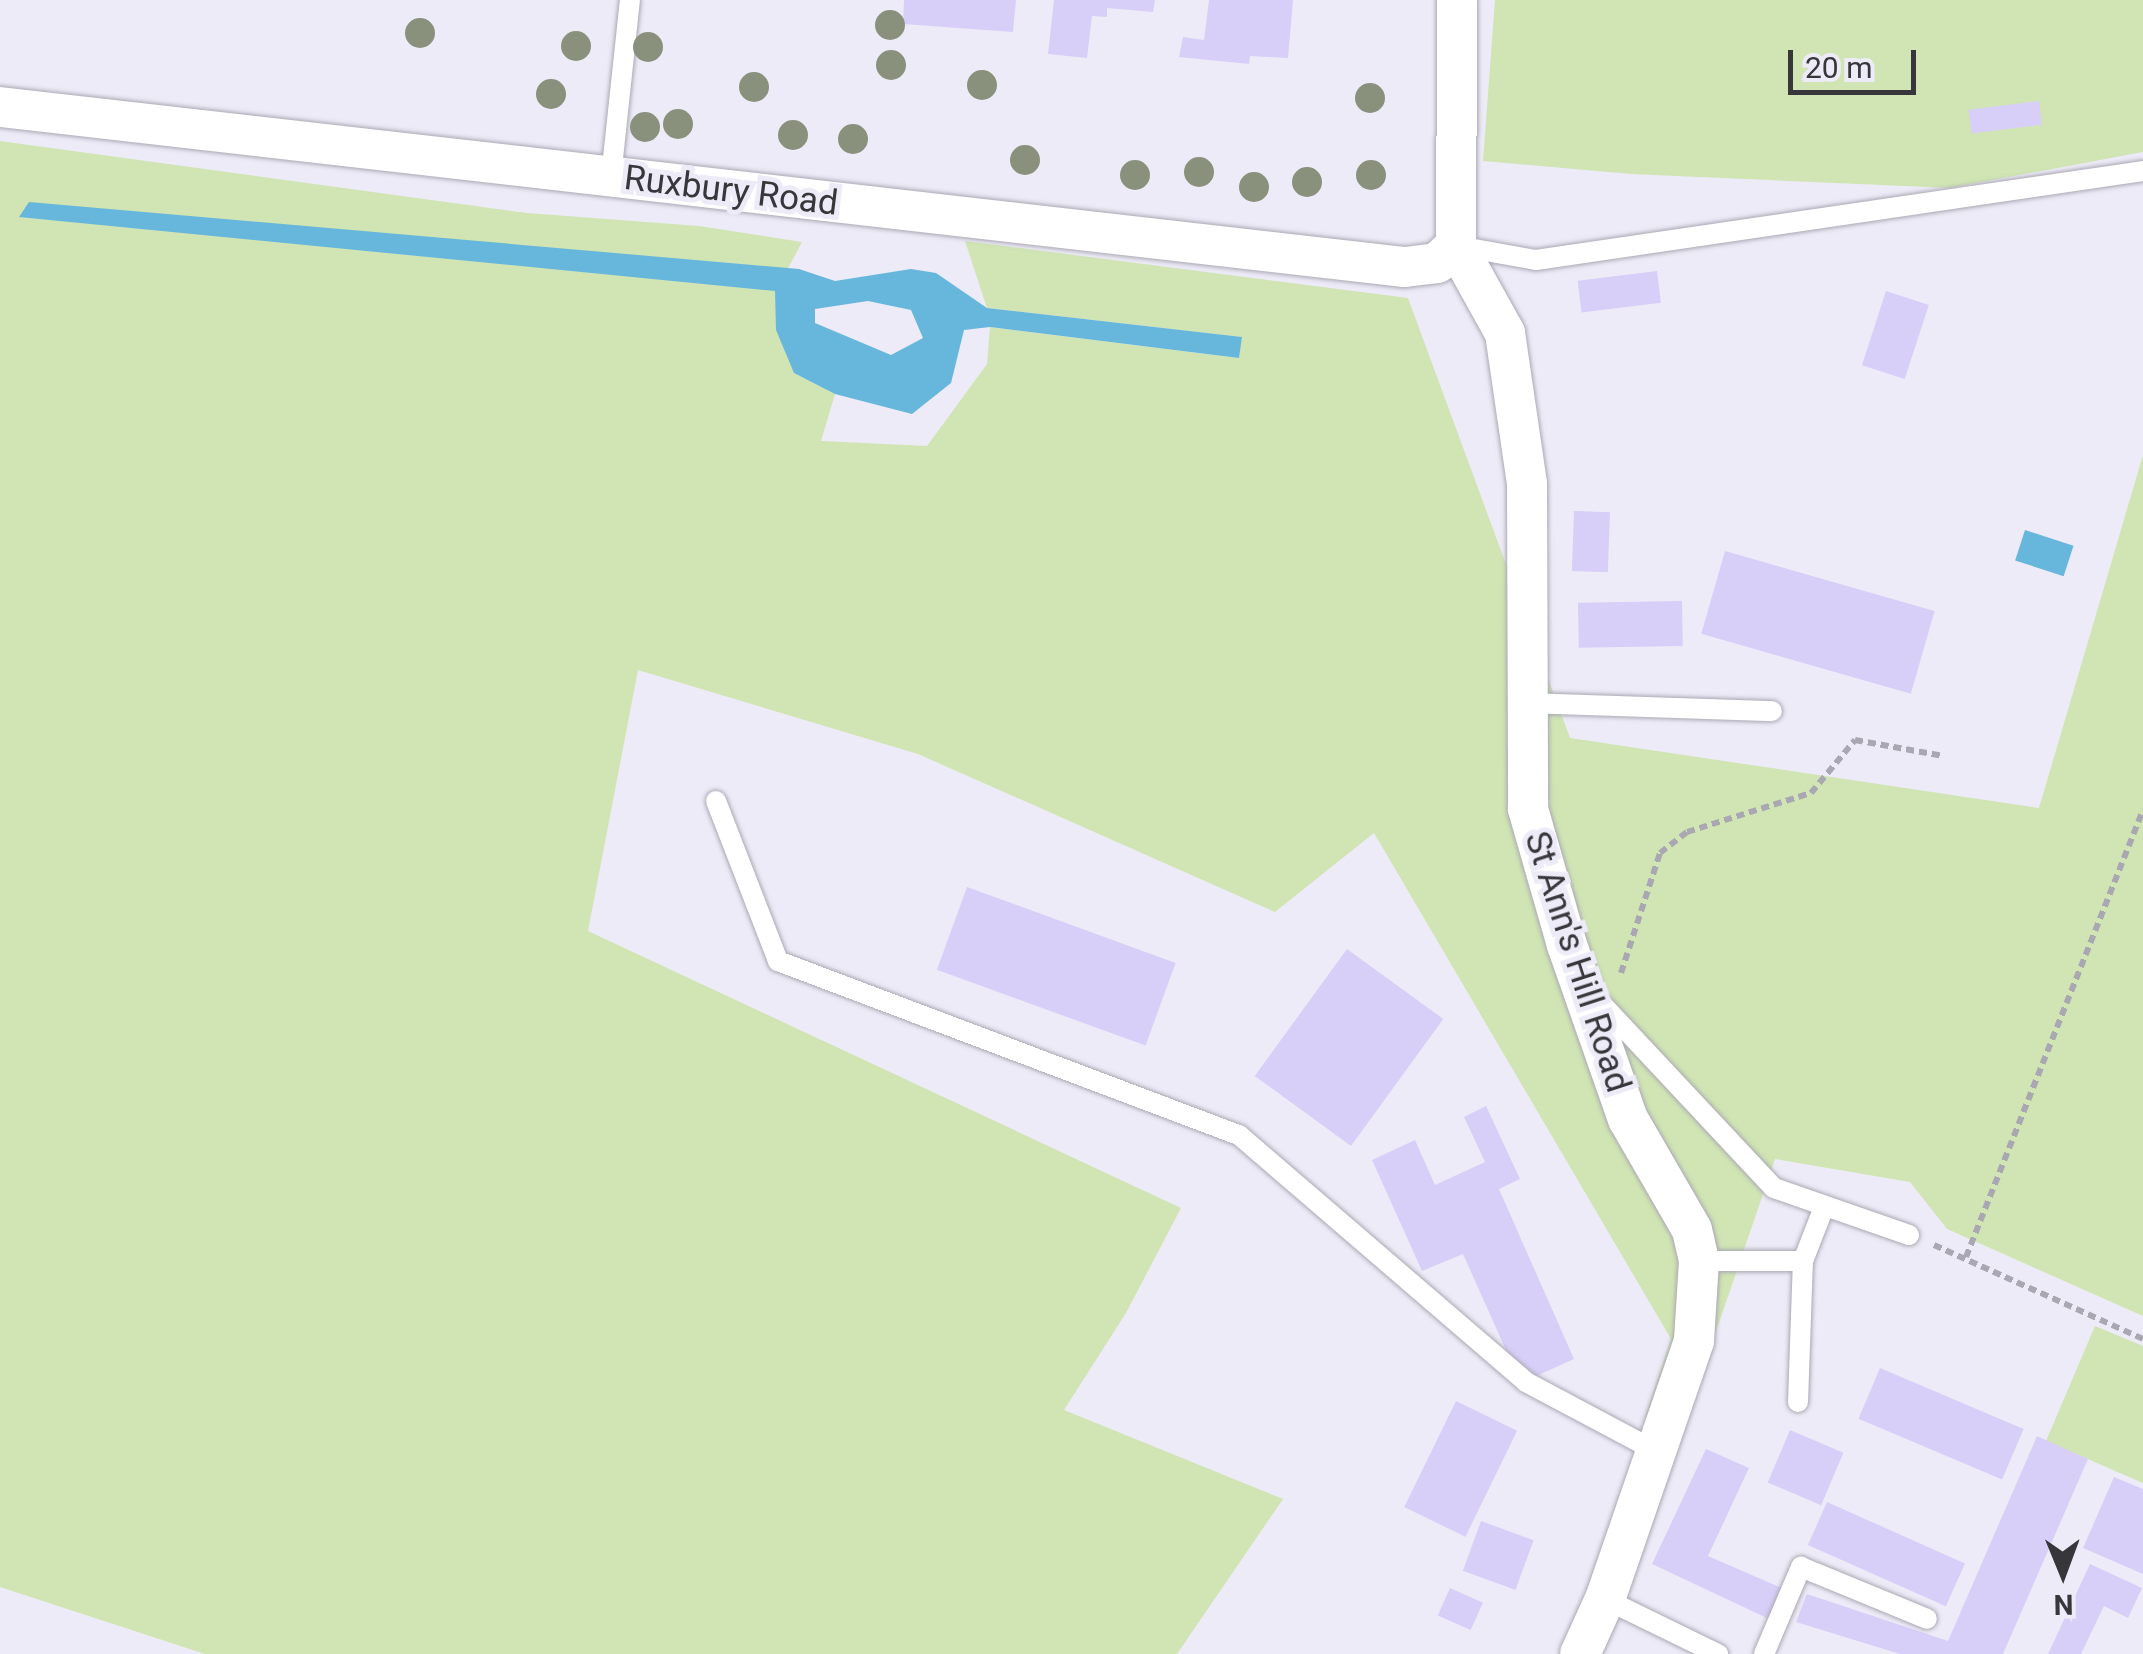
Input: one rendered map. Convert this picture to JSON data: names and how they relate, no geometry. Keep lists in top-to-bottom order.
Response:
{
  "streets": {
    "street": ["Ruxbury Road", "St Ann's Hill Road"]
  },
  "crossings": [
    ["Ruxbury Road", "St Ann's Hill Road"]
  ],
  "scale_bar": "20 m",
  "north": "bottom"
}
